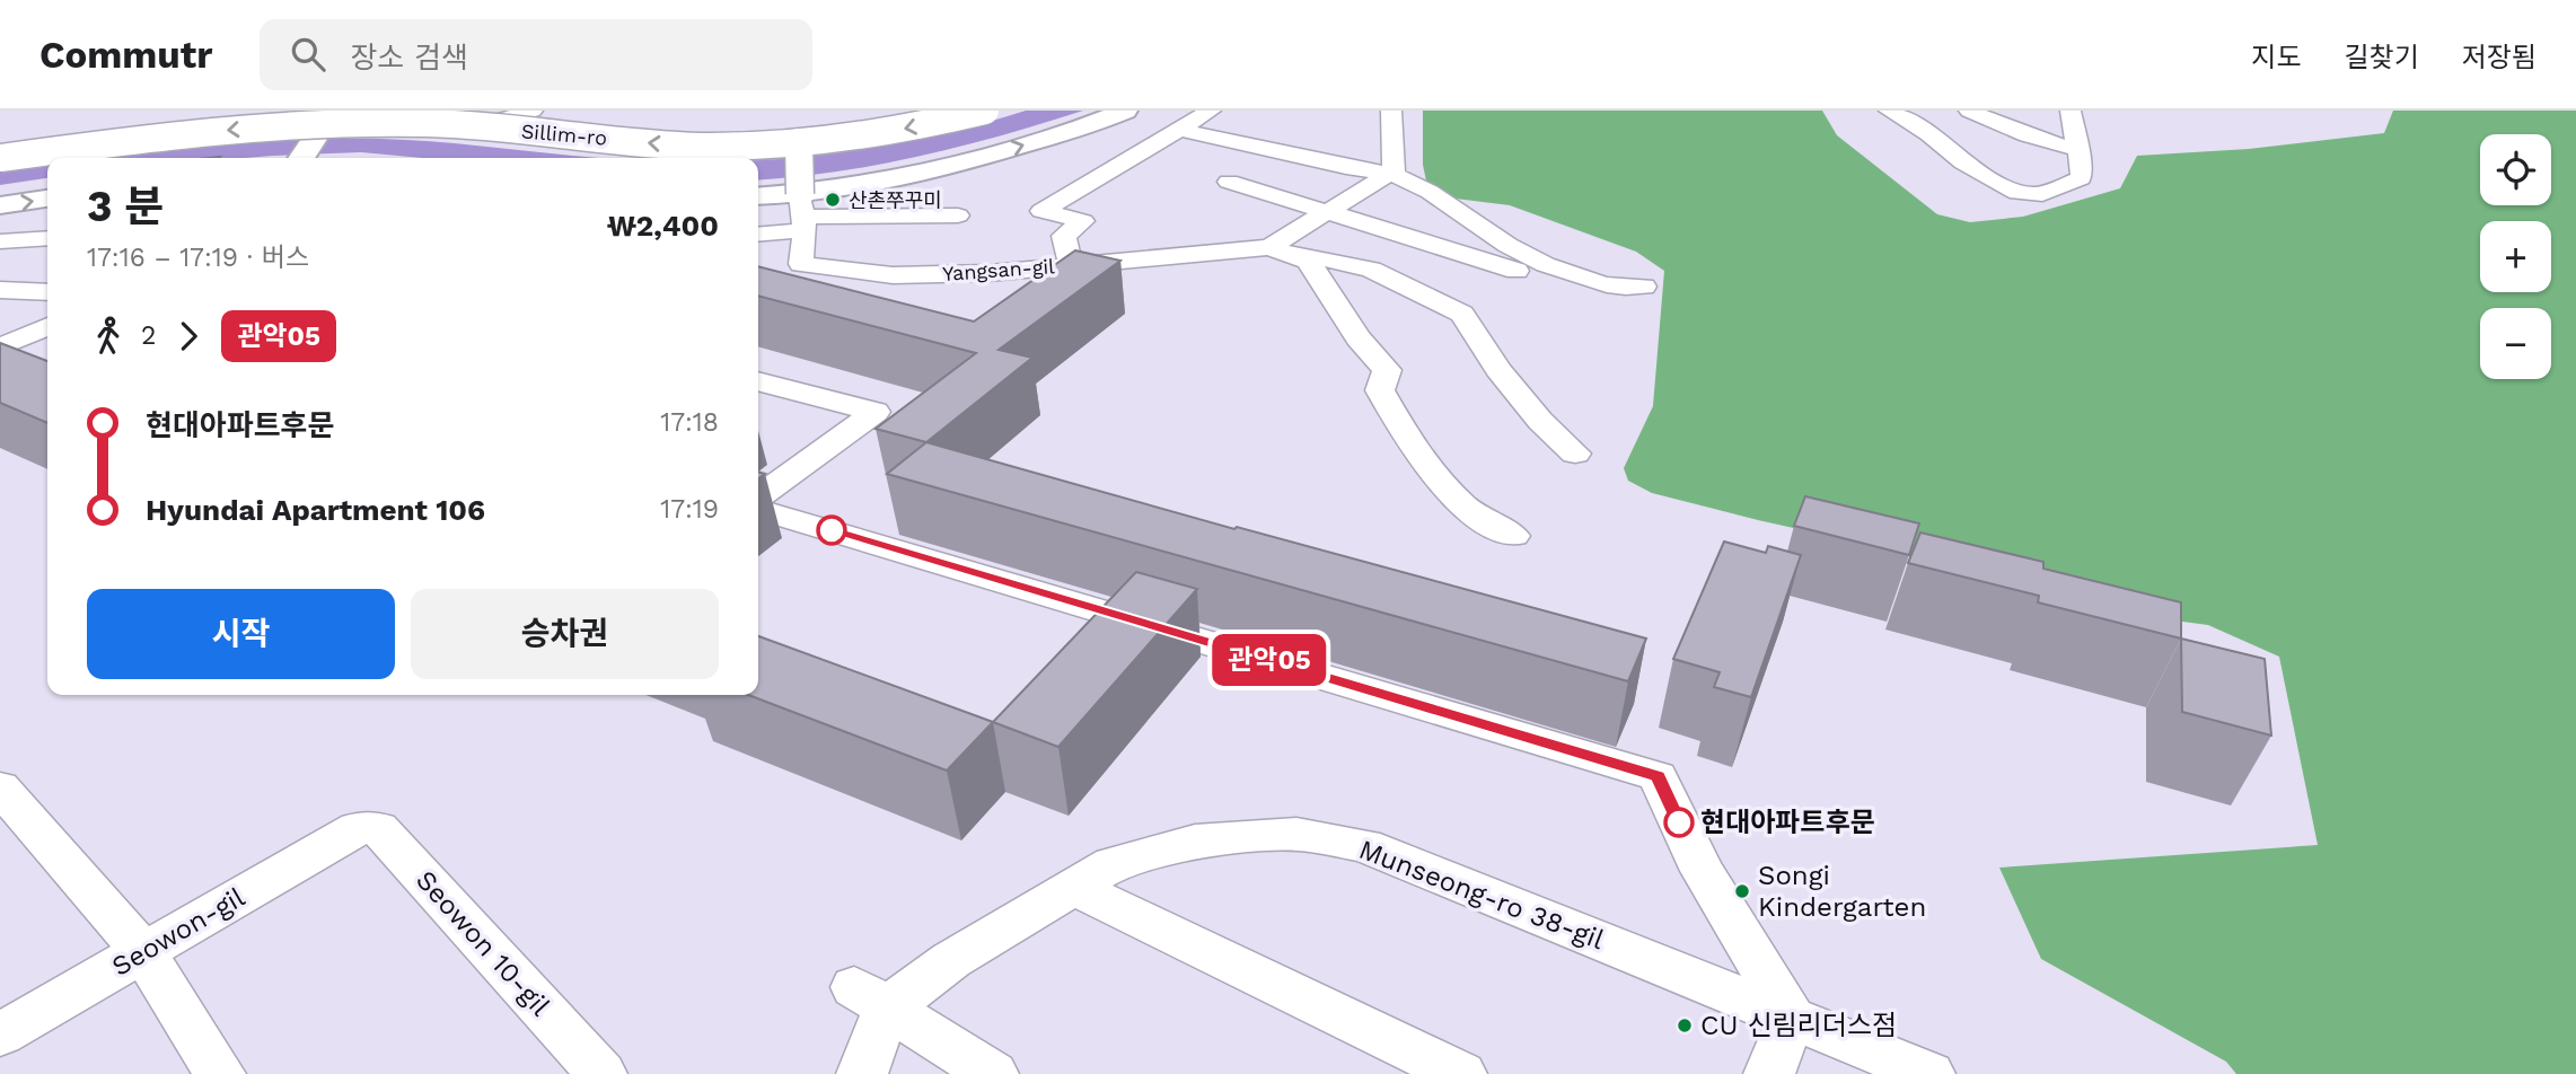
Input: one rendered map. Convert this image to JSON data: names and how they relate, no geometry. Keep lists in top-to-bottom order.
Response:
{
  "streets": {
    "main road": ["Sillim-ro"],
    "street": [
      "Yangsan-gil",
      "Munseong-ro 38-gil",
      "Seowon-gil",
      "Seowon 10-gil"
    ]
  },
  "crossings": [
    ["Seowon-gil", "Seowon 10-gil"]
  ],
  "places": [
    "산촌쭈꾸미",
    "현대아파트후문",
    "Songi Kindergarten",
    "CU 신림리더스점"
  ],
  "lines": ["bus line 관악05"],
  "page": {
    "header": "Commutr",
    "search": "장소 검색",
    "nav": ["지도", "길찾기", "저장됨"],
    "on_map": "관악05",
    "map_buttons": ["+", "−"],
    "heading": ["3 분", "17:16 – 17:19 · 버스", "₩2,400"],
    "legs": ["2", "관악05"],
    "list": [
      {
        "name": "현대아파트후문",
        "value": "17:18"
      },
      {
        "name": "Hyundai Apartment 106",
        "value": "17:19"
      }
    ],
    "buttons": ["시작", "승차권"]
  }
}
